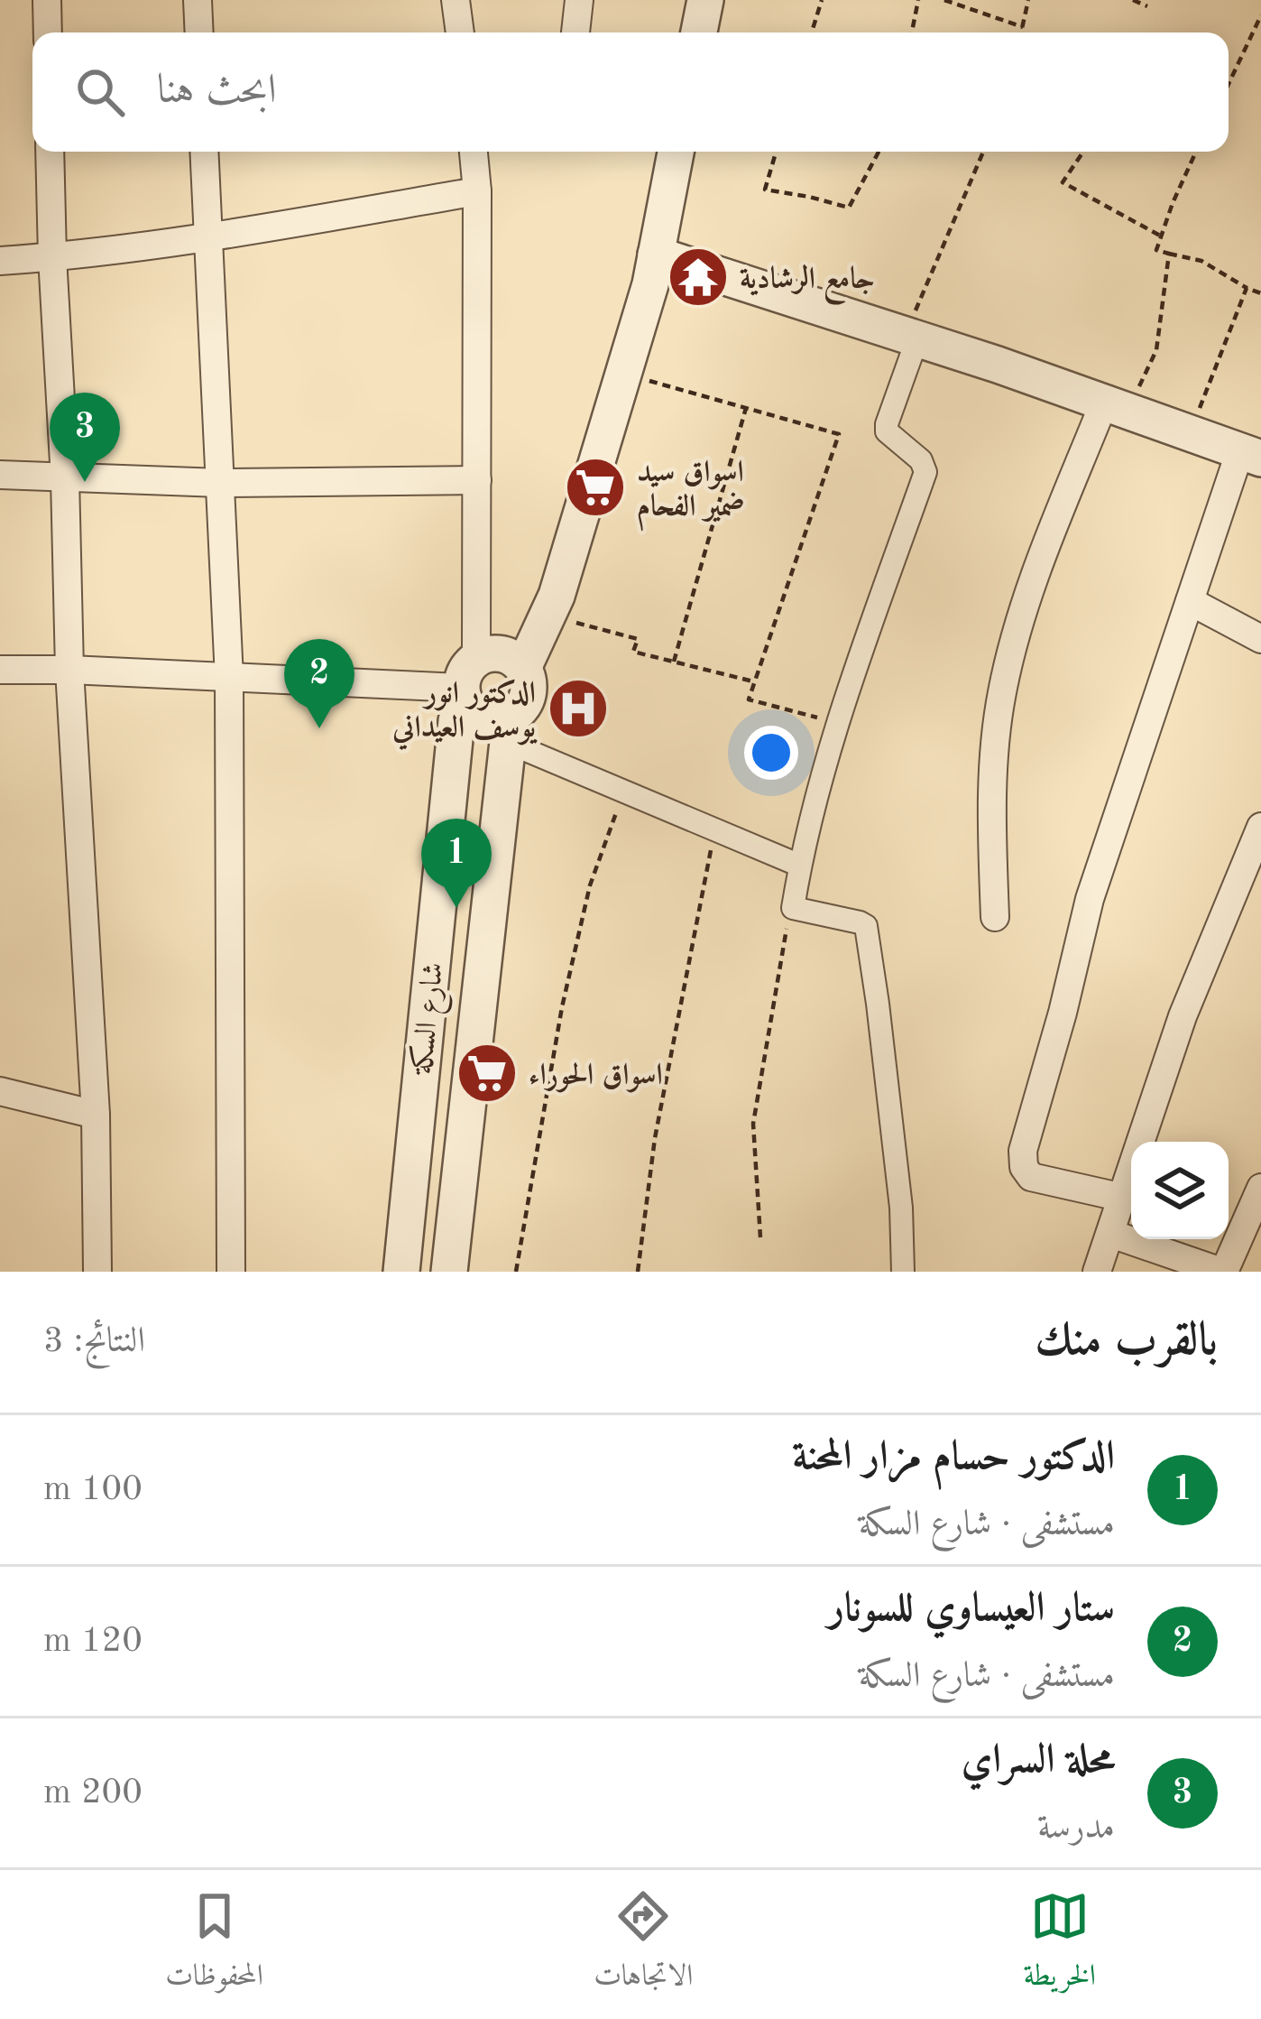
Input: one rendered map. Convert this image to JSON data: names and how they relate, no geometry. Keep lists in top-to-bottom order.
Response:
{
  "streets": {
    "street": ["شارع السكة"]
  },
  "places": {
    "temple": ["جامع الرشادية"],
    "supermarket": ["اسواق سيد ضمير الفحام", "اسواق الحوراء"],
    "hospital": ["الدكتور انور يوسف العيداني"]
  },
  "page": {
    "search": "ابحث هنا",
    "pins": ["3", "2", "1"],
    "heading": ["بالقرب منك", "النتائج: 3"],
    "list": [
      {
        "mark": "1",
        "name": "الدكتور حسام مزار المحنة",
        "note": "مستشفى · شارع السكة",
        "value": "100 m"
      },
      {
        "mark": "2",
        "name": "ستار العيساوي للسونار",
        "note": "مستشفى · شارع السكة",
        "value": "120 m"
      },
      {
        "mark": "3",
        "name": "محلة السراي",
        "note": "مدرسة",
        "value": "200 m"
      }
    ],
    "nav": ["الخريطة", "الاتجاهات", "المحفوظات"]
  }
}
